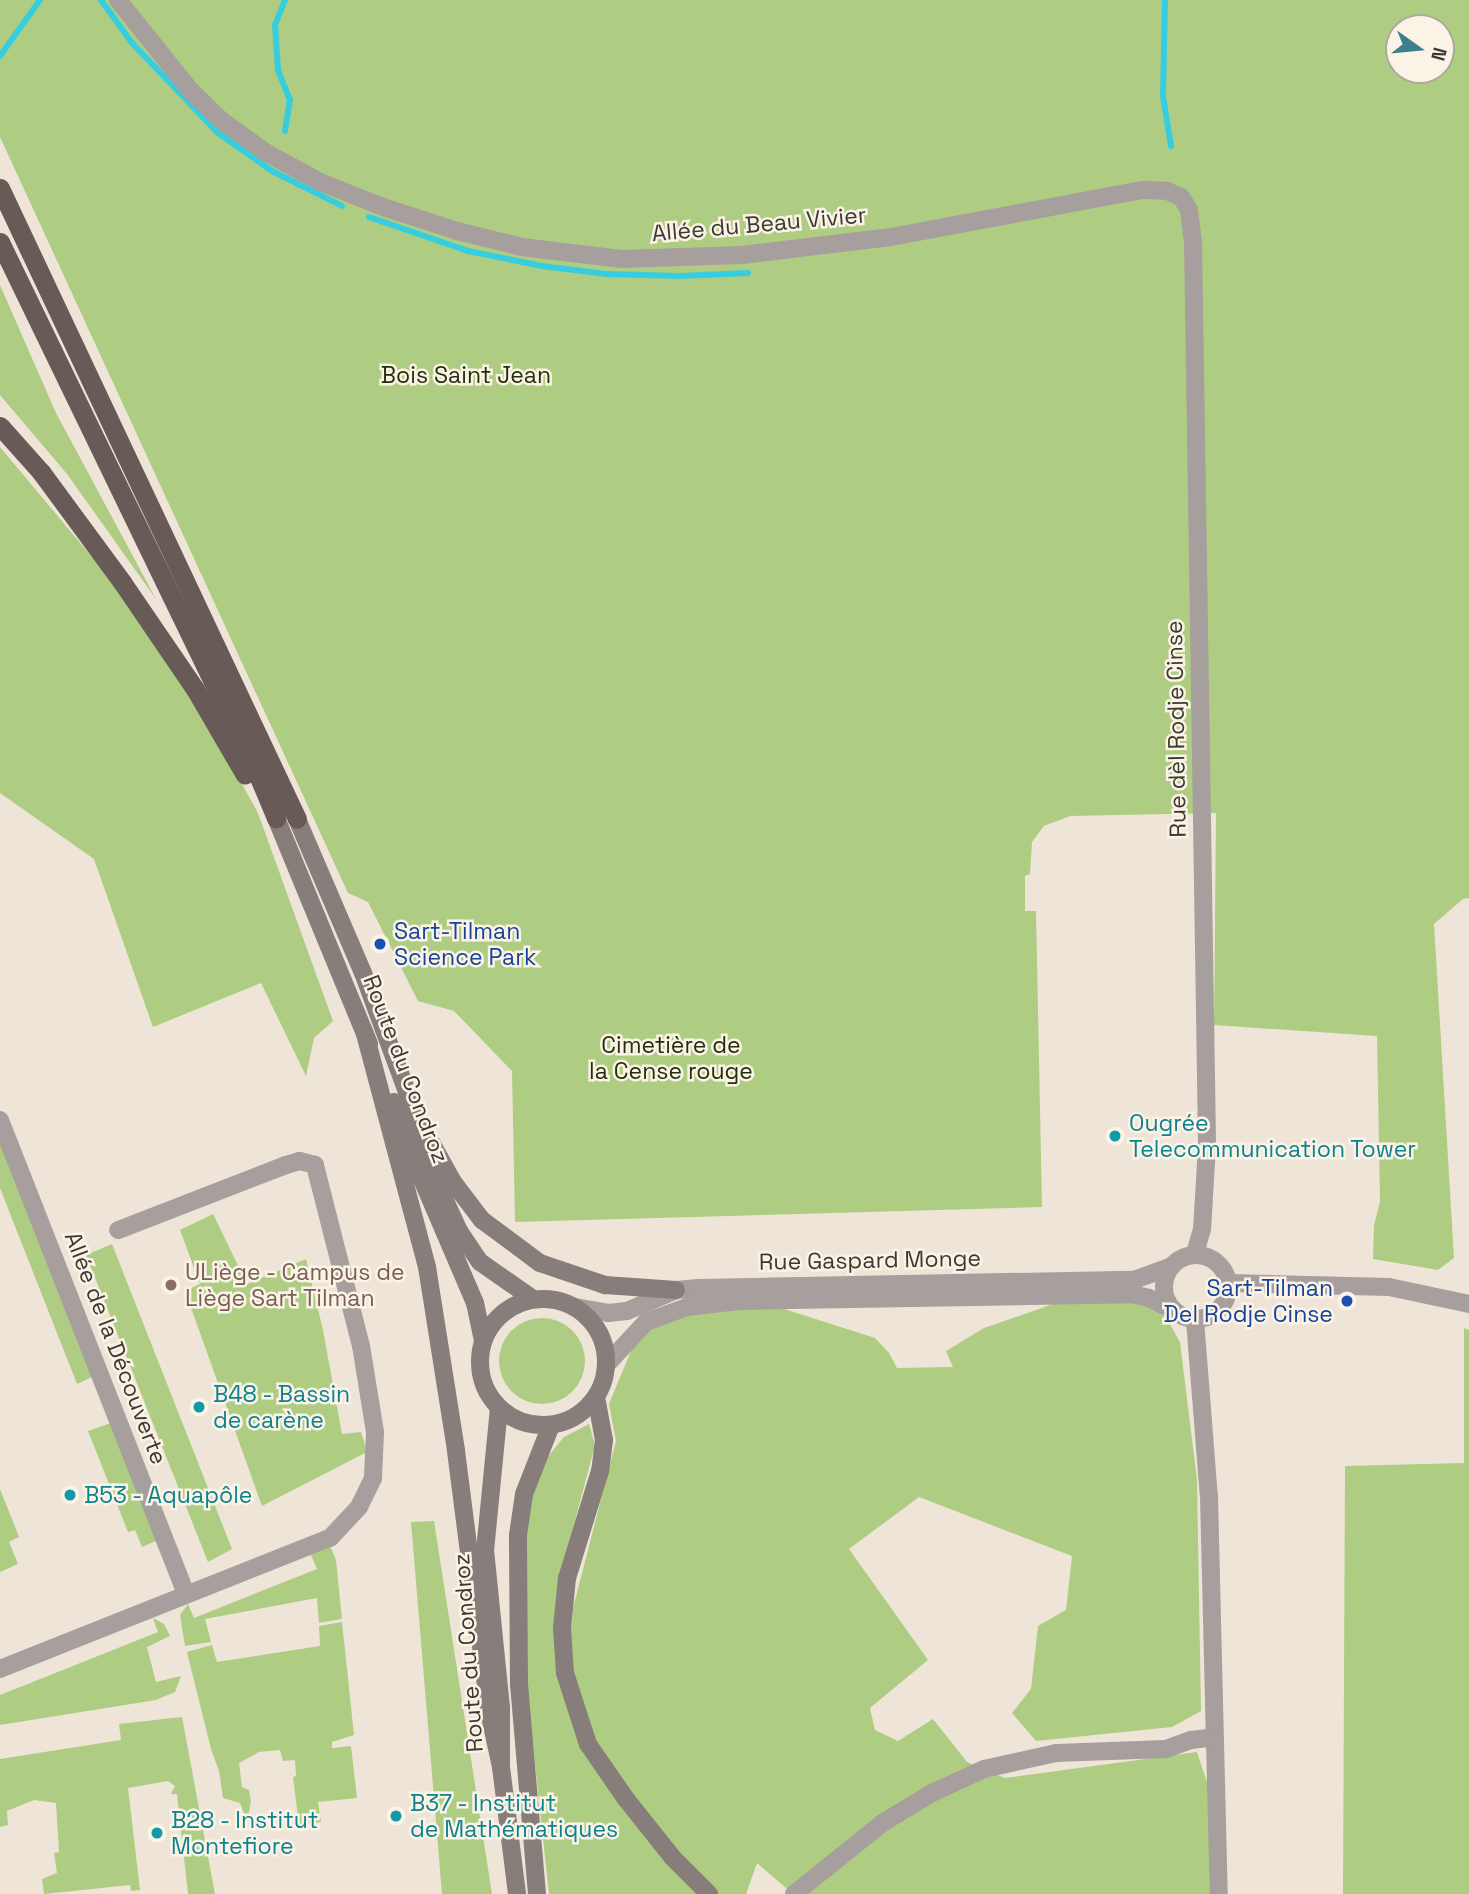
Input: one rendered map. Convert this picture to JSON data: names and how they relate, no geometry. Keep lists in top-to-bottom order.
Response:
{
  "streets": {
    "main road": ["Route du Condroz"],
    "street": [
      "Allée du Beau Vivier",
      "Rue dèl Rodje Cinse",
      "Rue Gaspard Monge",
      "Allée de la Découverte"
    ]
  },
  "crossings": [
    ["Allée du Beau Vivier", "Rue dèl Rodje Cinse"],
    ["Rue dèl Rodje Cinse", "Rue Gaspard Monge"],
    ["Route du Condroz", "Rue Gaspard Monge"]
  ],
  "parks": ["Bois Saint Jean", "Cimetière de la Cense rouge"],
  "places": [
    "Sart-Tilman Science Park",
    "Ougrée Telecommunication Tower",
    "ULiège - Campus de Liège Sart Tilman",
    "Sart-Tilman Del Rodje Cinse",
    "B48 - Bassin de carène",
    "B53 - Aquapôle",
    "B37 - Institut de Mathématiques",
    "B28 - Institut Montefiore"
  ],
  "north": "right"
}
